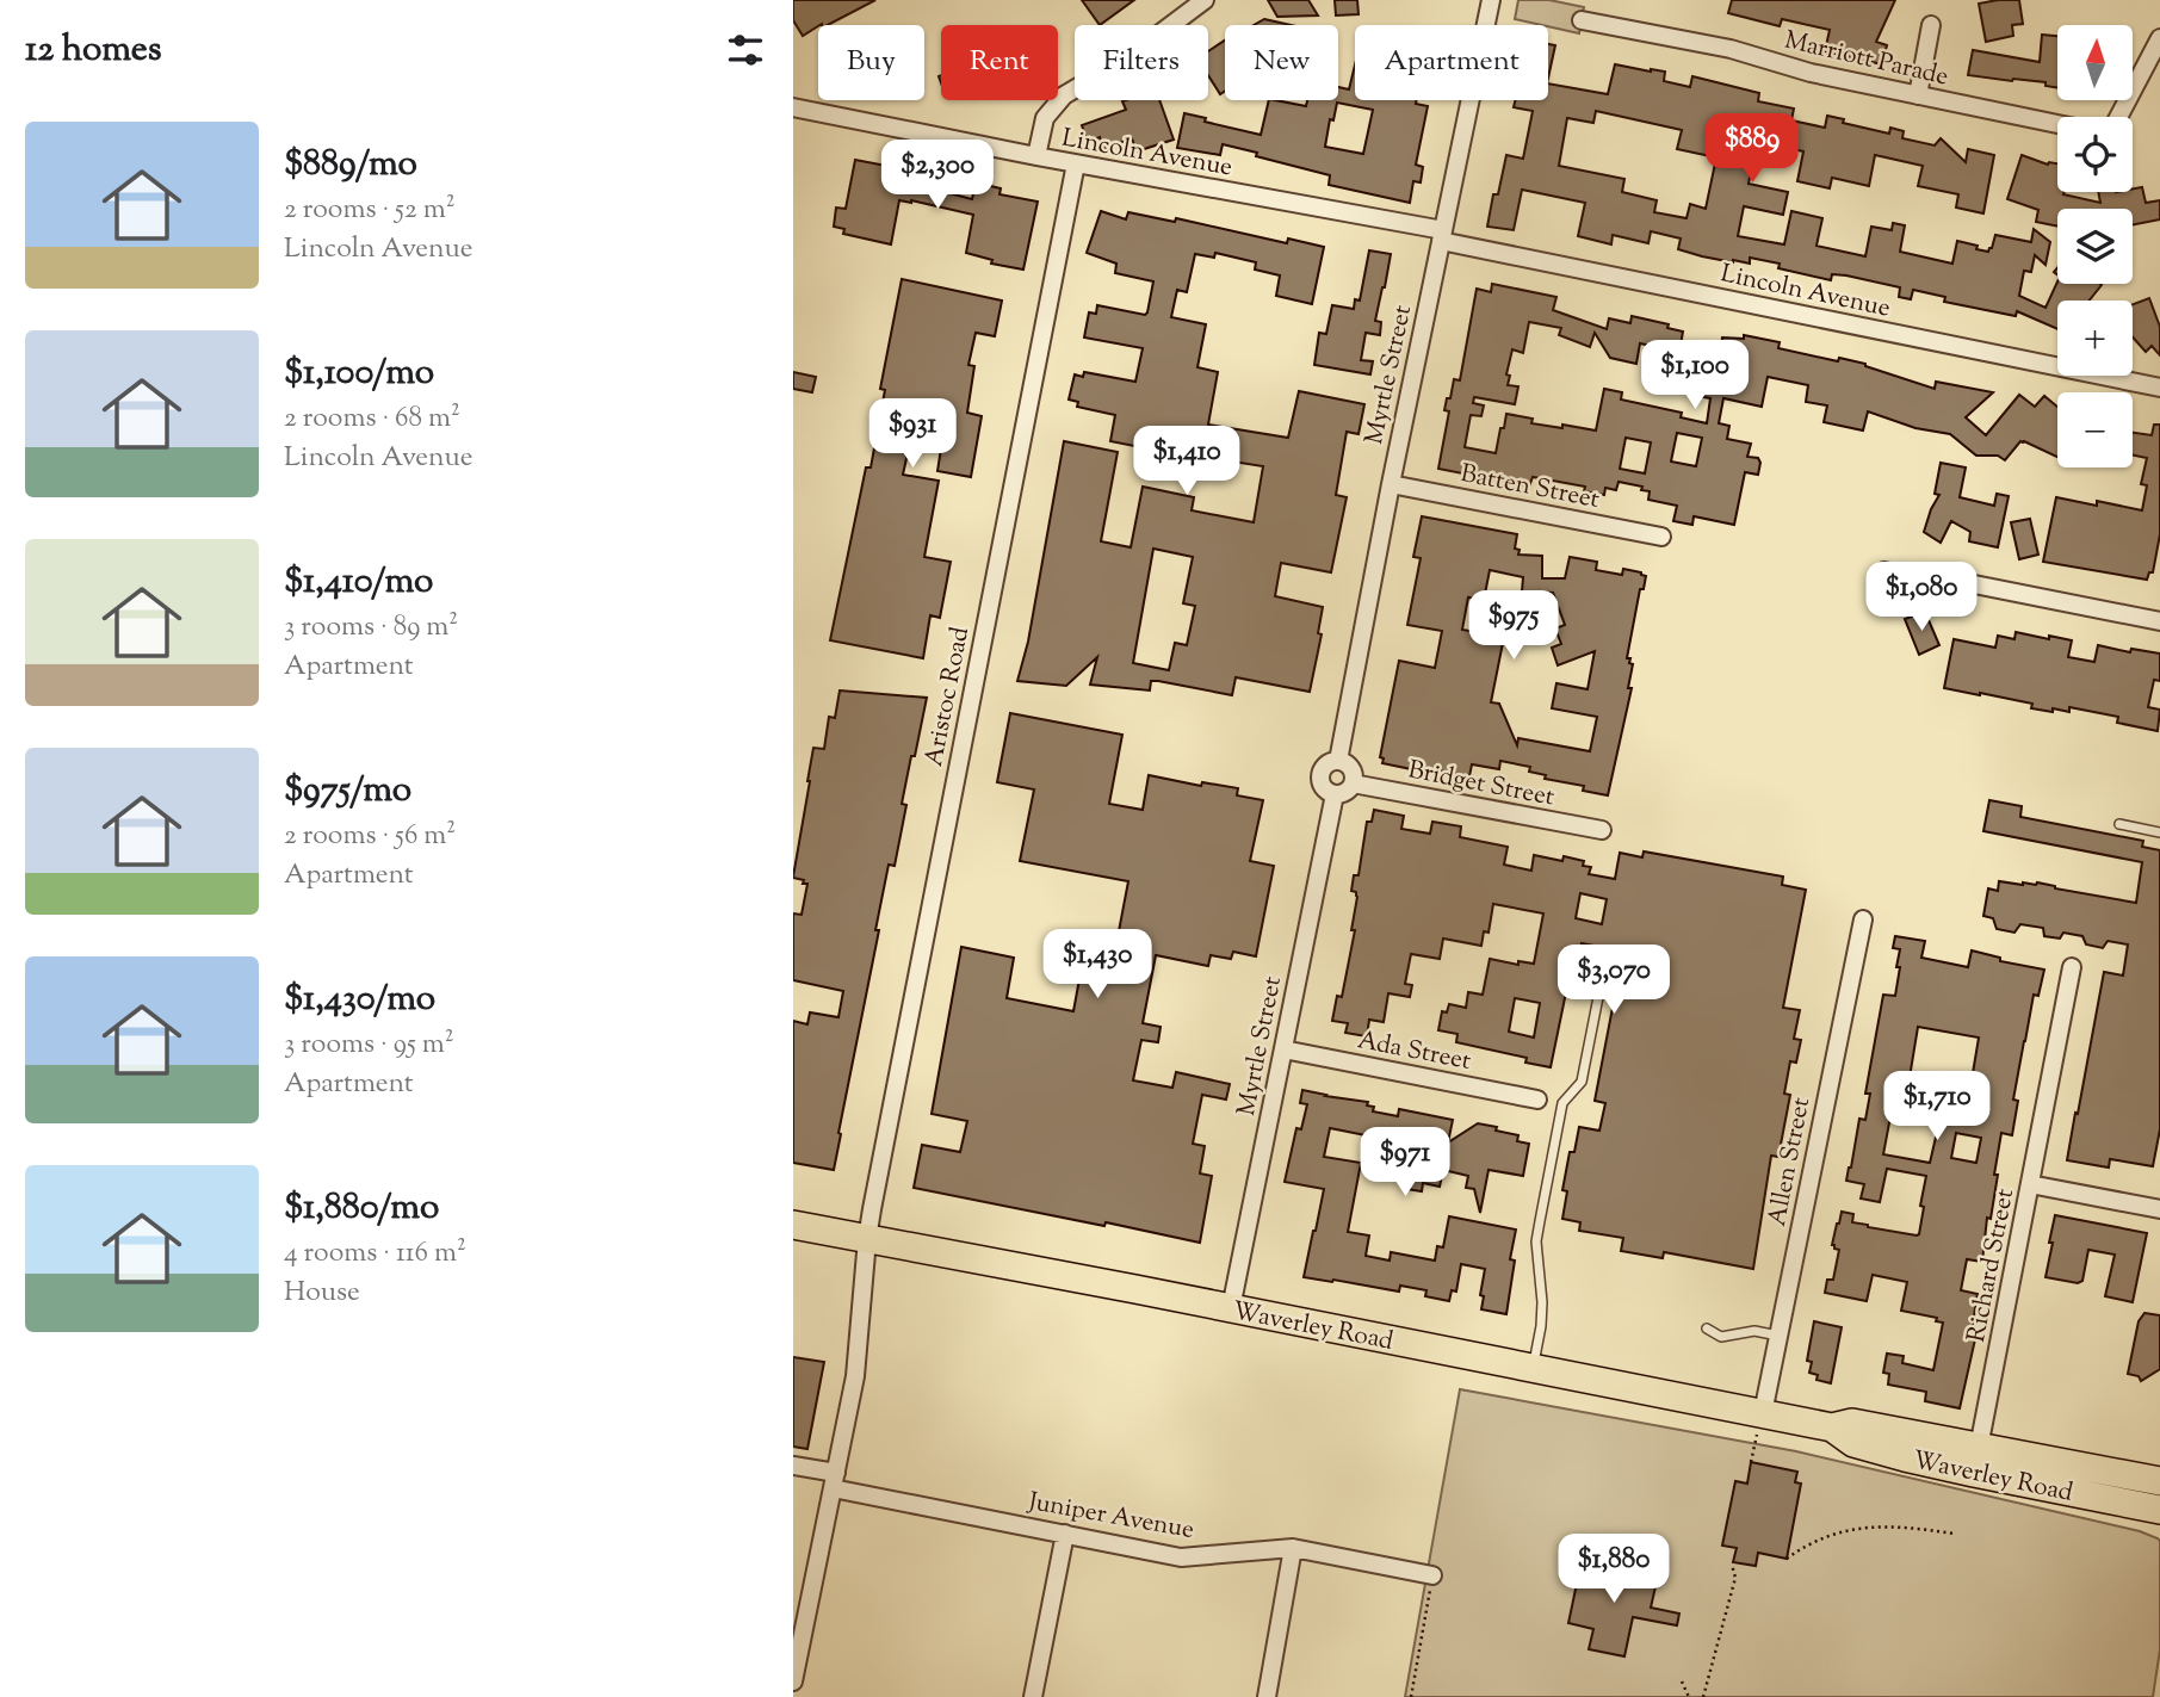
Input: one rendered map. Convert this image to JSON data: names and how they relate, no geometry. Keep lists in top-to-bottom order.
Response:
{
  "streets": {
    "main road": ["Waverley Road"],
    "street": [
      "Marriott Parade",
      "Lincoln Avenue",
      "Myrtle Street",
      "Batten Street",
      "Aristoc Road",
      "Bridget Street",
      "Ada Street",
      "Allen Street",
      "Richard Street",
      "Juniper Avenue"
    ]
  },
  "crossings": [
    ["Lincoln Avenue", "Myrtle Street"],
    ["Lincoln Avenue", "Aristoc Road"],
    ["Myrtle Street", "Batten Street"],
    ["Myrtle Street", "Bridget Street"],
    ["Myrtle Street", "Ada Street"],
    ["Myrtle Street", "Waverley Road"],
    ["Aristoc Road", "Waverley Road"],
    ["Aristoc Road", "Juniper Avenue"],
    ["Allen Street", "Waverley Road"],
    ["Richard Street", "Waverley Road"]
  ],
  "north": "top",
  "page": {
    "heading": "12 homes",
    "map_buttons": ["+", "−"],
    "chip": [
      "Buy",
      "Rent",
      "Filters",
      "New",
      "Apartment"
    ],
    "list": [
      {
        "name": "$889/mo",
        "note": "2 rooms · 52 m² · Lincoln Avenue"
      },
      {
        "name": "$1,100/mo",
        "note": "2 rooms · 68 m² · Lincoln Avenue"
      },
      {
        "name": "$1,410/mo",
        "note": "3 rooms · 89 m² · Apartment"
      },
      {
        "name": "$975/mo",
        "note": "2 rooms · 56 m² · Apartment"
      },
      {
        "name": "$1,430/mo",
        "note": "3 rooms · 95 m² · Apartment"
      },
      {
        "name": "$1,880/mo",
        "note": "4 rooms · 116 m² · House"
      }
    ],
    "price": [
      "$889",
      "$2,300",
      "$1,100",
      "$931",
      "$1,410",
      "$1,080",
      "$975",
      "$1,430",
      "$3,070",
      "$1,710",
      "$971",
      "$1,880"
    ]
  }
}
